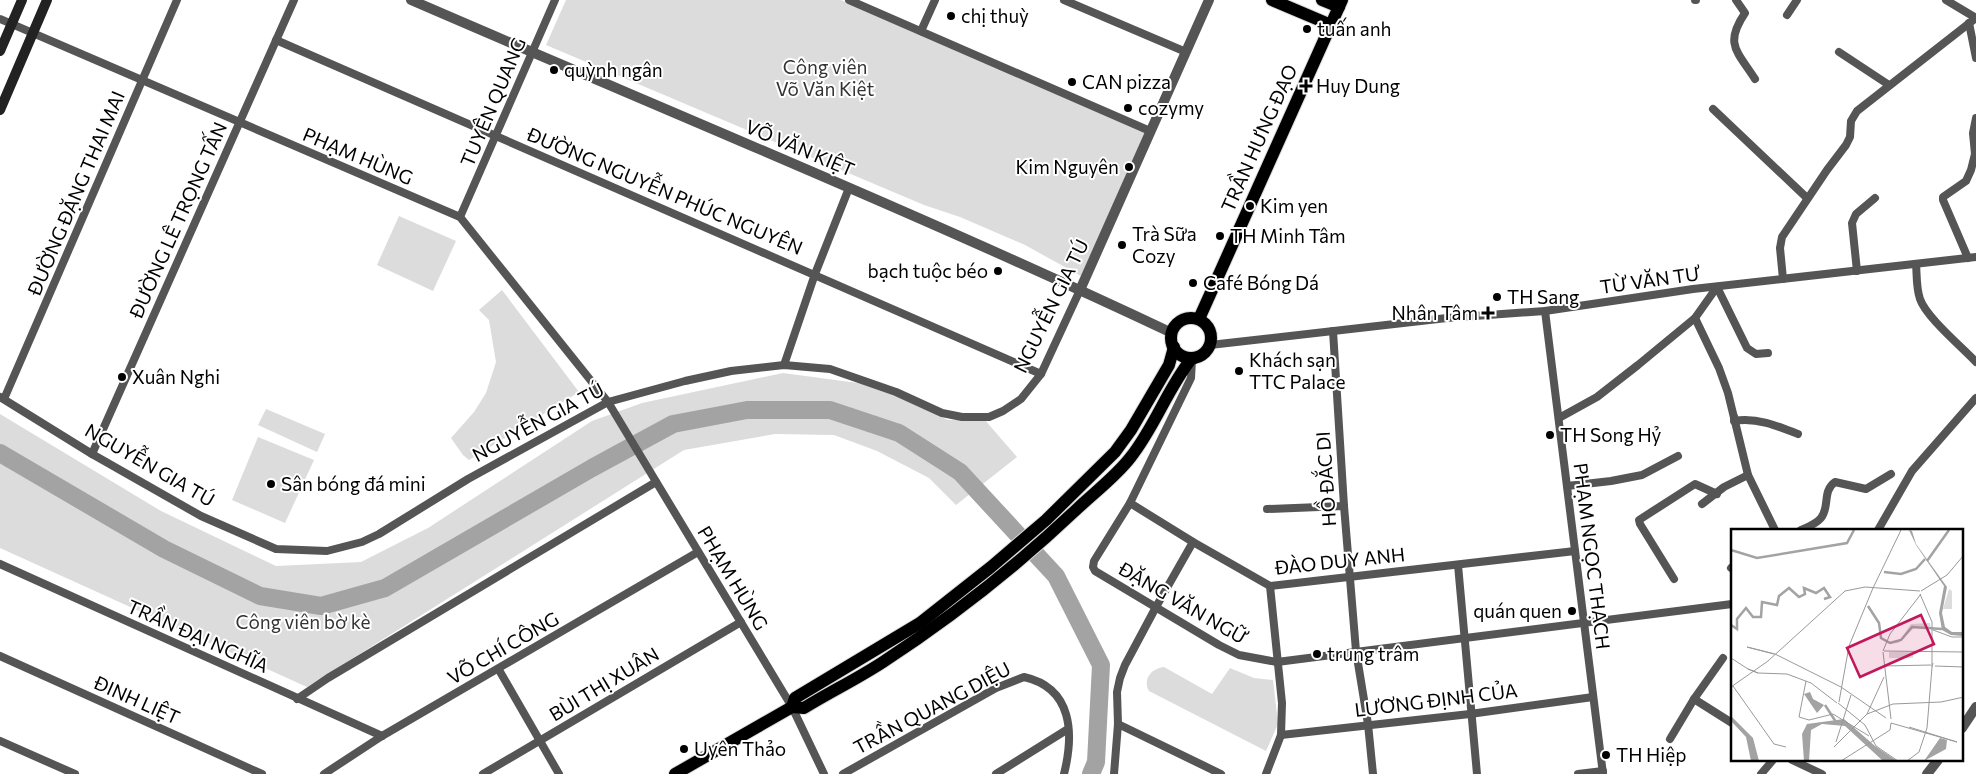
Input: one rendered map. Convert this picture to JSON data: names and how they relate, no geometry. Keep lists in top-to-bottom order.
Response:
{
  "streets": {
    "main road": ["TRẦN HƯNG ĐẠO"],
    "street": [
      "TUYÊN QUANG",
      "VÕ VĂN KIỆT",
      "PHẠM HÙNG",
      "ĐƯỜNG NGUYỄN PHÚC NGUYÊN",
      "ĐƯỜNG ĐẶNG THAI MAI",
      "ĐƯỜNG LÊ TRỌNG TẤN",
      "TỪ VĂN TƯ",
      "NGUYỄN GIA TÚ",
      "HỒ ĐẮC DI",
      "PHẠM NGỌC THẠCH",
      "ĐÀO DUY ANH",
      "ĐẶNG VĂN NGỮ",
      "TRẦN ĐẠI NGHĨA",
      "VÕ CHÍ CÔNG",
      "BÙI THỊ XUÂN",
      "ĐINH LIỆT",
      "LƯƠNG ĐỊNH CỦA",
      "TRẦN QUANG DIỆU"
    ]
  },
  "crossings": [
    ["TUYÊN QUANG", "VÕ VĂN KIỆT"],
    ["TUYÊN QUANG", "PHẠM HÙNG"],
    ["TUYÊN QUANG", "ĐƯỜNG NGUYỄN PHÚC NGUYÊN"],
    ["TRẦN HƯNG ĐẠO", "VÕ VĂN KIỆT"],
    ["TRẦN HƯNG ĐẠO", "TỪ VĂN TƯ"],
    ["VÕ VĂN KIỆT", "TỪ VĂN TƯ"],
    ["VÕ VĂN KIỆT", "NGUYỄN GIA TÚ"],
    ["PHẠM HÙNG", "ĐƯỜNG ĐẶNG THAI MAI"],
    ["PHẠM HÙNG", "ĐƯỜNG LÊ TRỌNG TẤN"],
    ["PHẠM HÙNG", "NGUYỄN GIA TÚ"],
    ["PHẠM HÙNG", "VÕ CHÍ CÔNG"],
    ["PHẠM HÙNG", "BÙI THỊ XUÂN"],
    ["ĐƯỜNG NGUYỄN PHÚC NGUYÊN", "ĐƯỜNG LÊ TRỌNG TẤN"],
    ["ĐƯỜNG NGUYỄN PHÚC NGUYÊN", "NGUYỄN GIA TÚ"],
    ["ĐƯỜNG ĐẶNG THAI MAI", "NGUYỄN GIA TÚ"],
    ["ĐƯỜNG LÊ TRỌNG TẤN", "NGUYỄN GIA TÚ"],
    ["TỪ VĂN TƯ", "HỒ ĐẮC DI"],
    ["TỪ VĂN TƯ", "PHẠM NGỌC THẠCH"],
    ["HỒ ĐẮC DI", "ĐÀO DUY ANH"],
    ["HỒ ĐẮC DI", "ĐẶNG VĂN NGỮ"],
    ["HỒ ĐẮC DI", "LƯƠNG ĐỊNH CỦA"],
    ["PHẠM NGỌC THẠCH", "ĐÀO DUY ANH"],
    ["PHẠM NGỌC THẠCH", "ĐẶNG VĂN NGỮ"],
    ["PHẠM NGỌC THẠCH", "LƯƠNG ĐỊNH CỦA"],
    ["ĐÀO DUY ANH", "ĐẶNG VĂN NGỮ"],
    ["TRẦN ĐẠI NGHĨA", "VÕ CHÍ CÔNG"]
  ],
  "parks": ["Công viên Võ Văn Kiệt", "Công viên bờ kè"],
  "places": {
    "other": [
      "chị thuỳ",
      "tuấn anh",
      "quỳnh ngân",
      "CAN pizza",
      "cozymy",
      "Kim Nguyên",
      "Kim yen",
      "TH Minh Tâm",
      "Trà Sữa Cozy",
      "bạch tuộc béo",
      "Café Bóng Dá",
      "TH Sang",
      "Khách sạn TTC Palace",
      "Xuân Nghi",
      "TH Song Hỷ",
      "Sân bóng đá mini",
      "quán quen",
      "trung trâm",
      "Uyên Thảo",
      "TH Hiệp"
    ],
    "health": ["Huy Dung", "Nhân Tâm"]
  }
}
